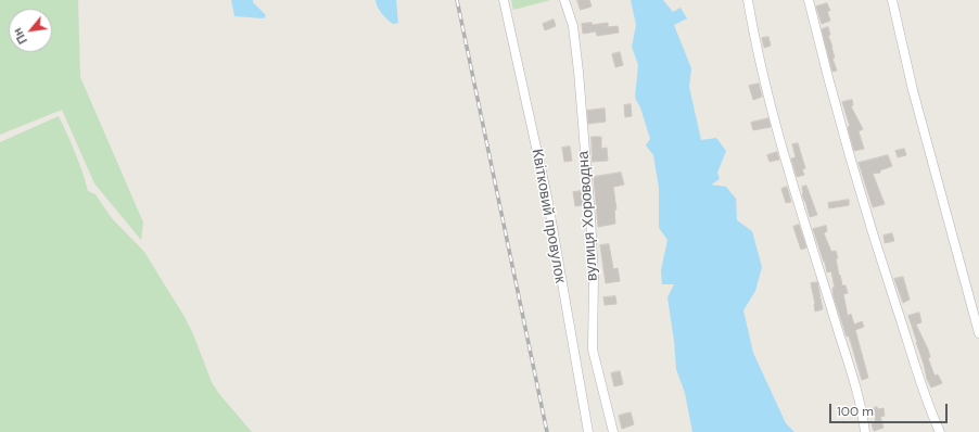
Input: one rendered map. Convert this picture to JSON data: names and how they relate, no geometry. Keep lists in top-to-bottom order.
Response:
{
  "streets": {
    "street": ["Квітковий провулок", "вулиця Хороводна"]
  },
  "scale_bar": "100 m",
  "north": "bottom left"
}
